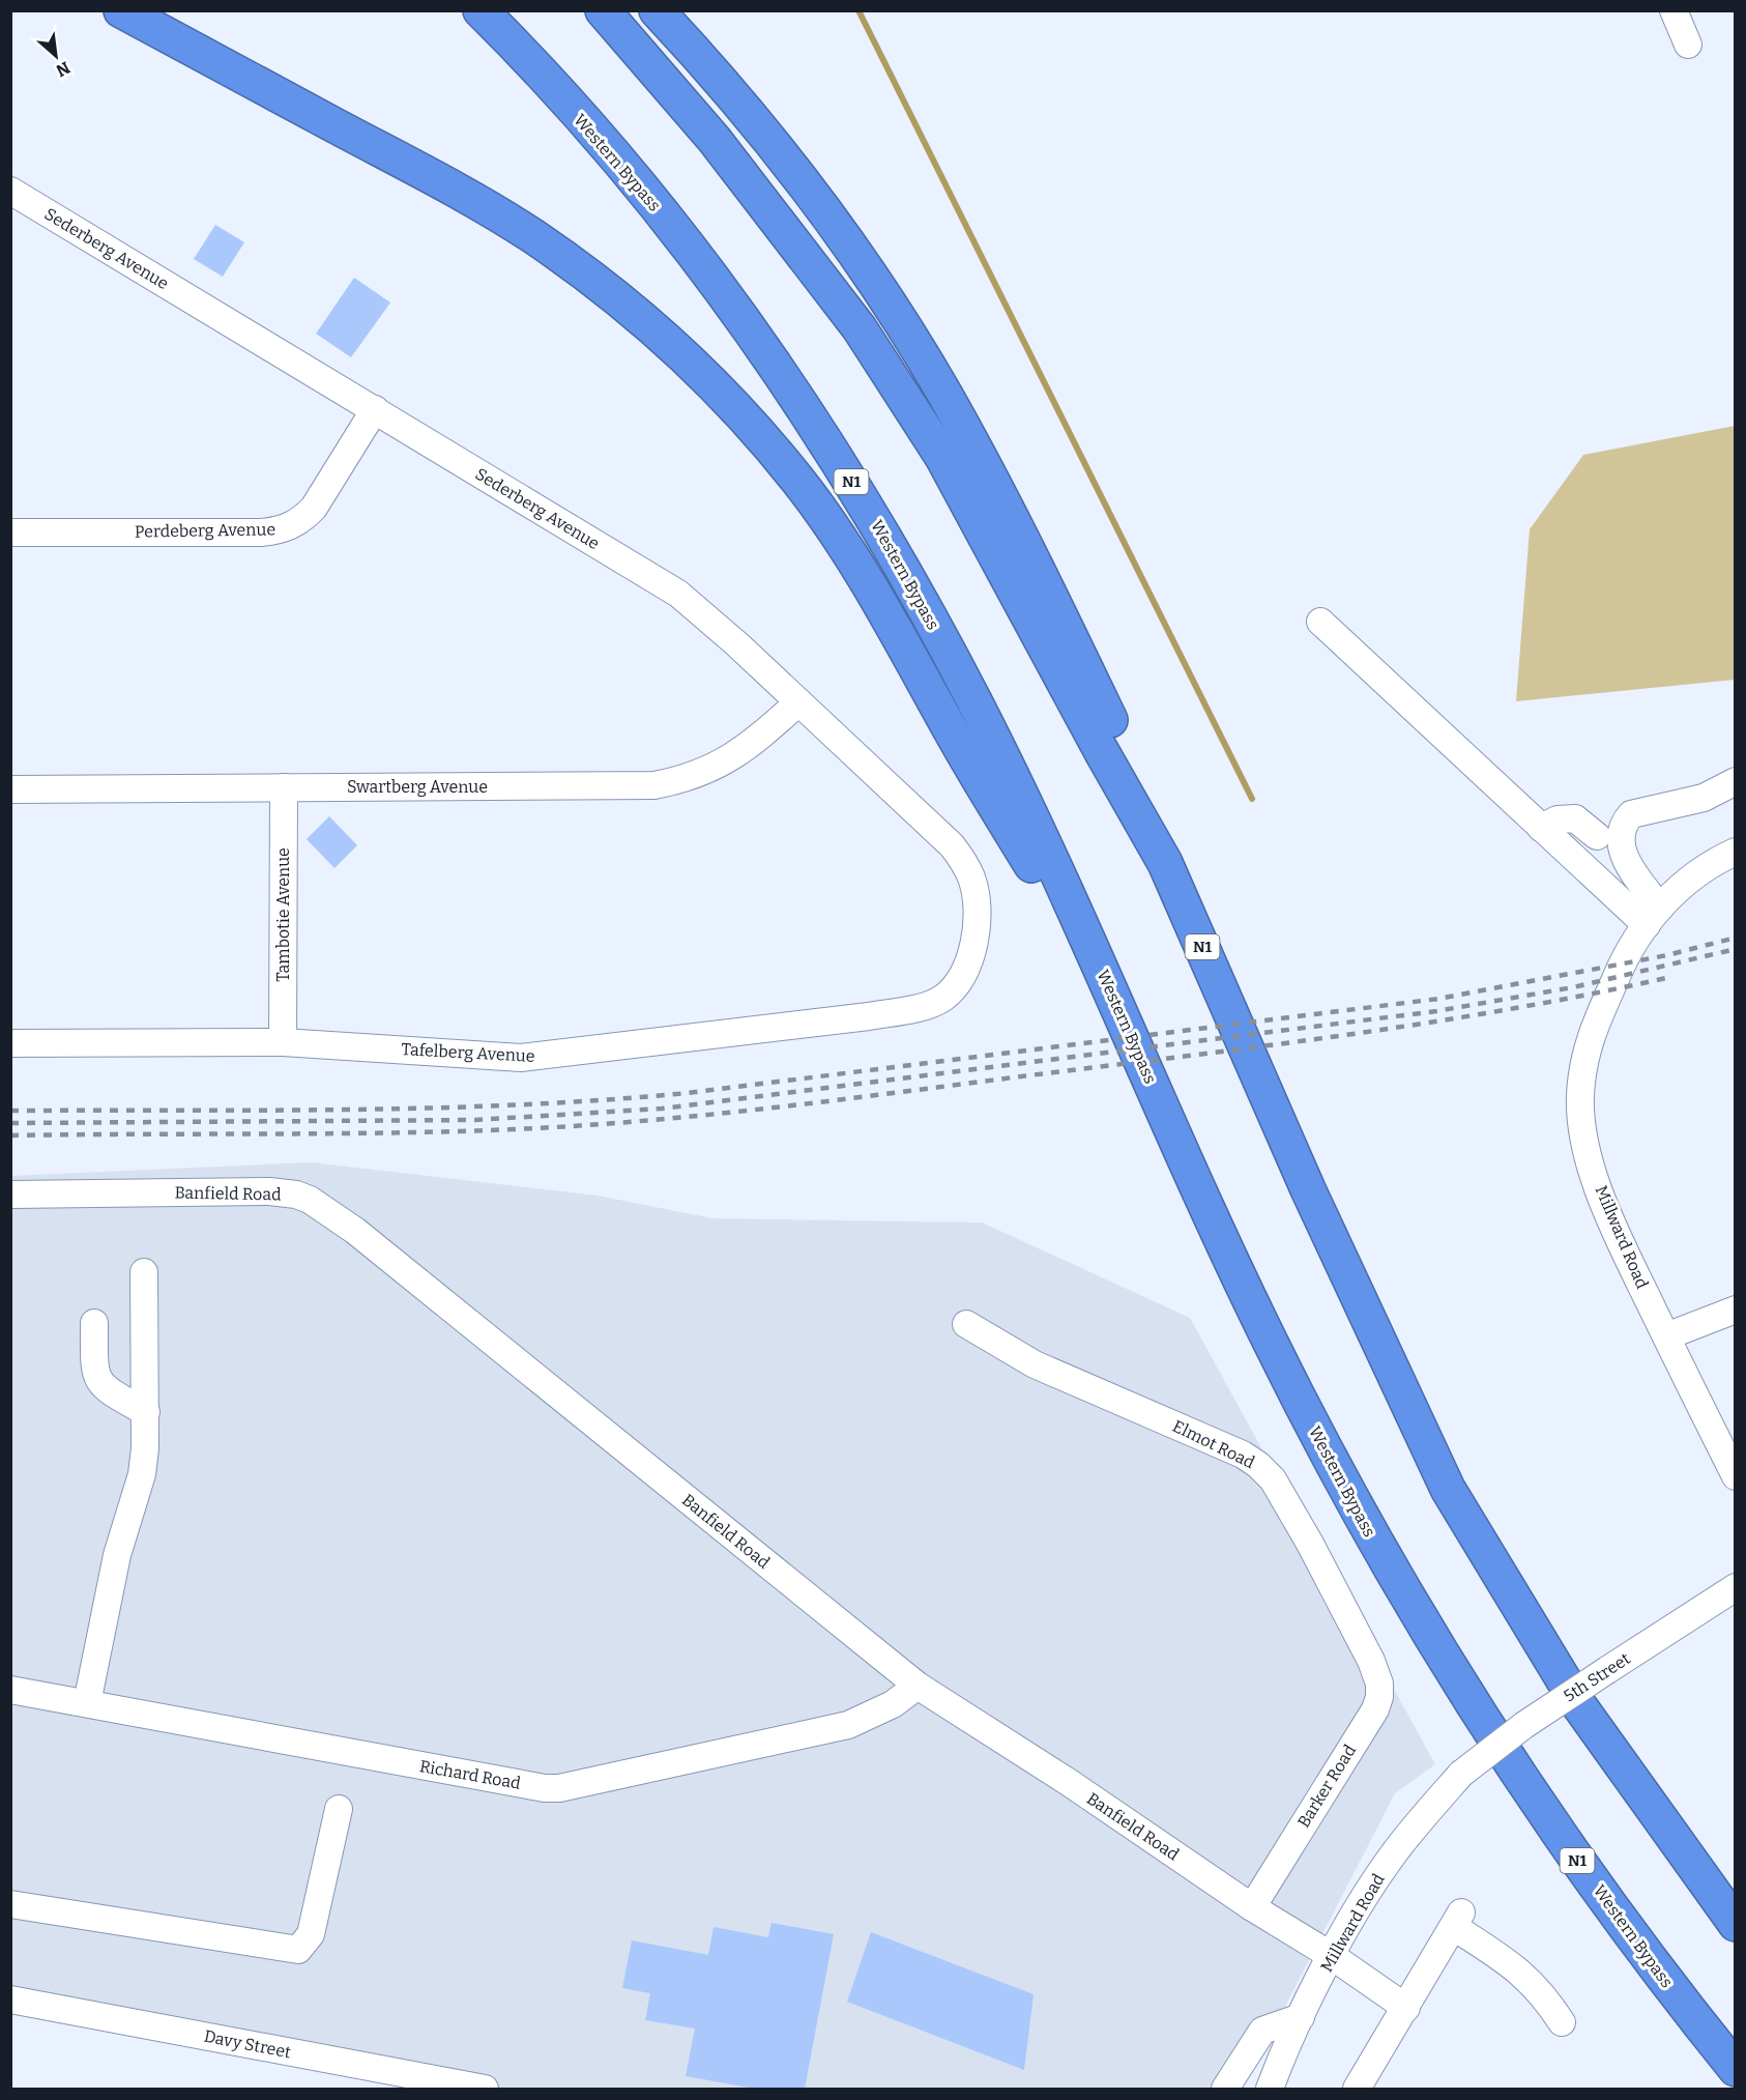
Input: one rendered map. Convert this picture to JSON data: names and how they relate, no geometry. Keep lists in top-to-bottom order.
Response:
{
  "streets": {
    "highway": ["Western Bypass", "N1"],
    "street": [
      "Sederberg Avenue",
      "Perdeberg Avenue",
      "Swartberg Avenue",
      "Tambotie Avenue",
      "Tafelberg Avenue",
      "Banfield Road",
      "Millward Road",
      "Elmot Road",
      "5th Street",
      "Richard Road",
      "Barker Road",
      "Davy Street"
    ]
  },
  "crossings": [
    ["Sederberg Avenue", "Perdeberg Avenue"],
    ["Sederberg Avenue", "Swartberg Avenue"],
    ["Sederberg Avenue", "Tafelberg Avenue"],
    ["Swartberg Avenue", "Tambotie Avenue"],
    ["Tambotie Avenue", "Tafelberg Avenue"],
    ["Banfield Road", "Millward Road"],
    ["Banfield Road", "Richard Road"],
    ["Banfield Road", "Barker Road"],
    ["Millward Road", "5th Street"],
    ["Elmot Road", "Barker Road"]
  ],
  "north": "bottom right"
}
